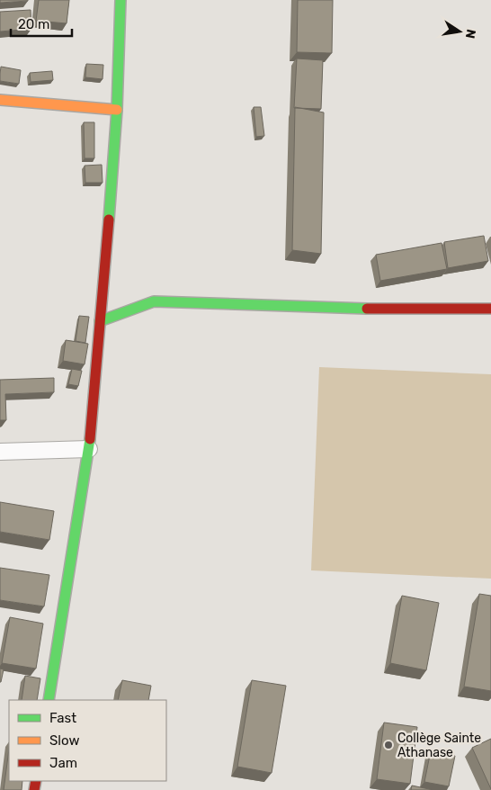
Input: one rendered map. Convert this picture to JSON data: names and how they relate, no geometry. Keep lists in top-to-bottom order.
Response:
{
  "places": ["Collège Sainte Athanase"],
  "legend": ["Fast", "Slow", "Jam"],
  "scale_bar": "20 m",
  "north": "right"
}
